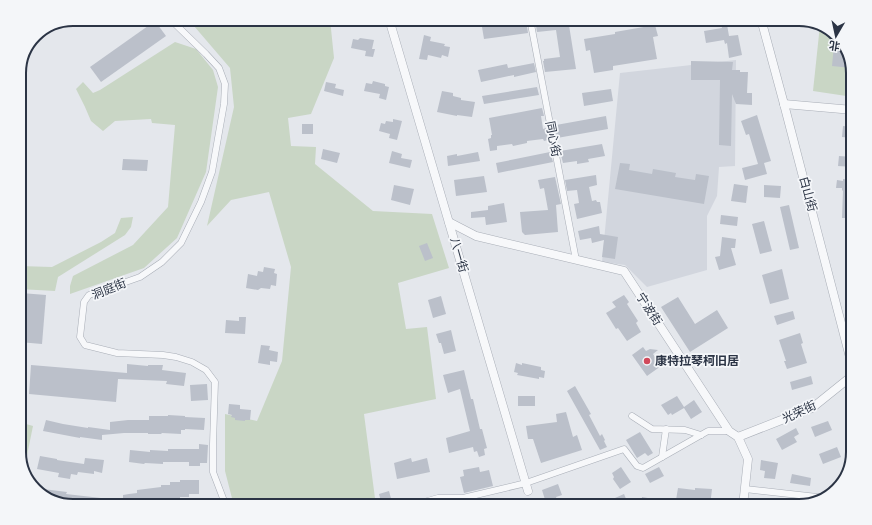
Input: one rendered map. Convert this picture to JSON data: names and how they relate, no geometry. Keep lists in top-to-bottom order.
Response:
{
  "streets": {
    "street": [
      "同心街",
      "白山街",
      "八一街",
      "洞庭街",
      "宁波街",
      "光荣街"
    ]
  },
  "crossings": [
    ["同心街", "宁波街"],
    ["八一街", "宁波街"],
    ["宁波街", "光荣街"]
  ],
  "places": ["康特拉琴柯旧居"],
  "north": "bottom"
}
